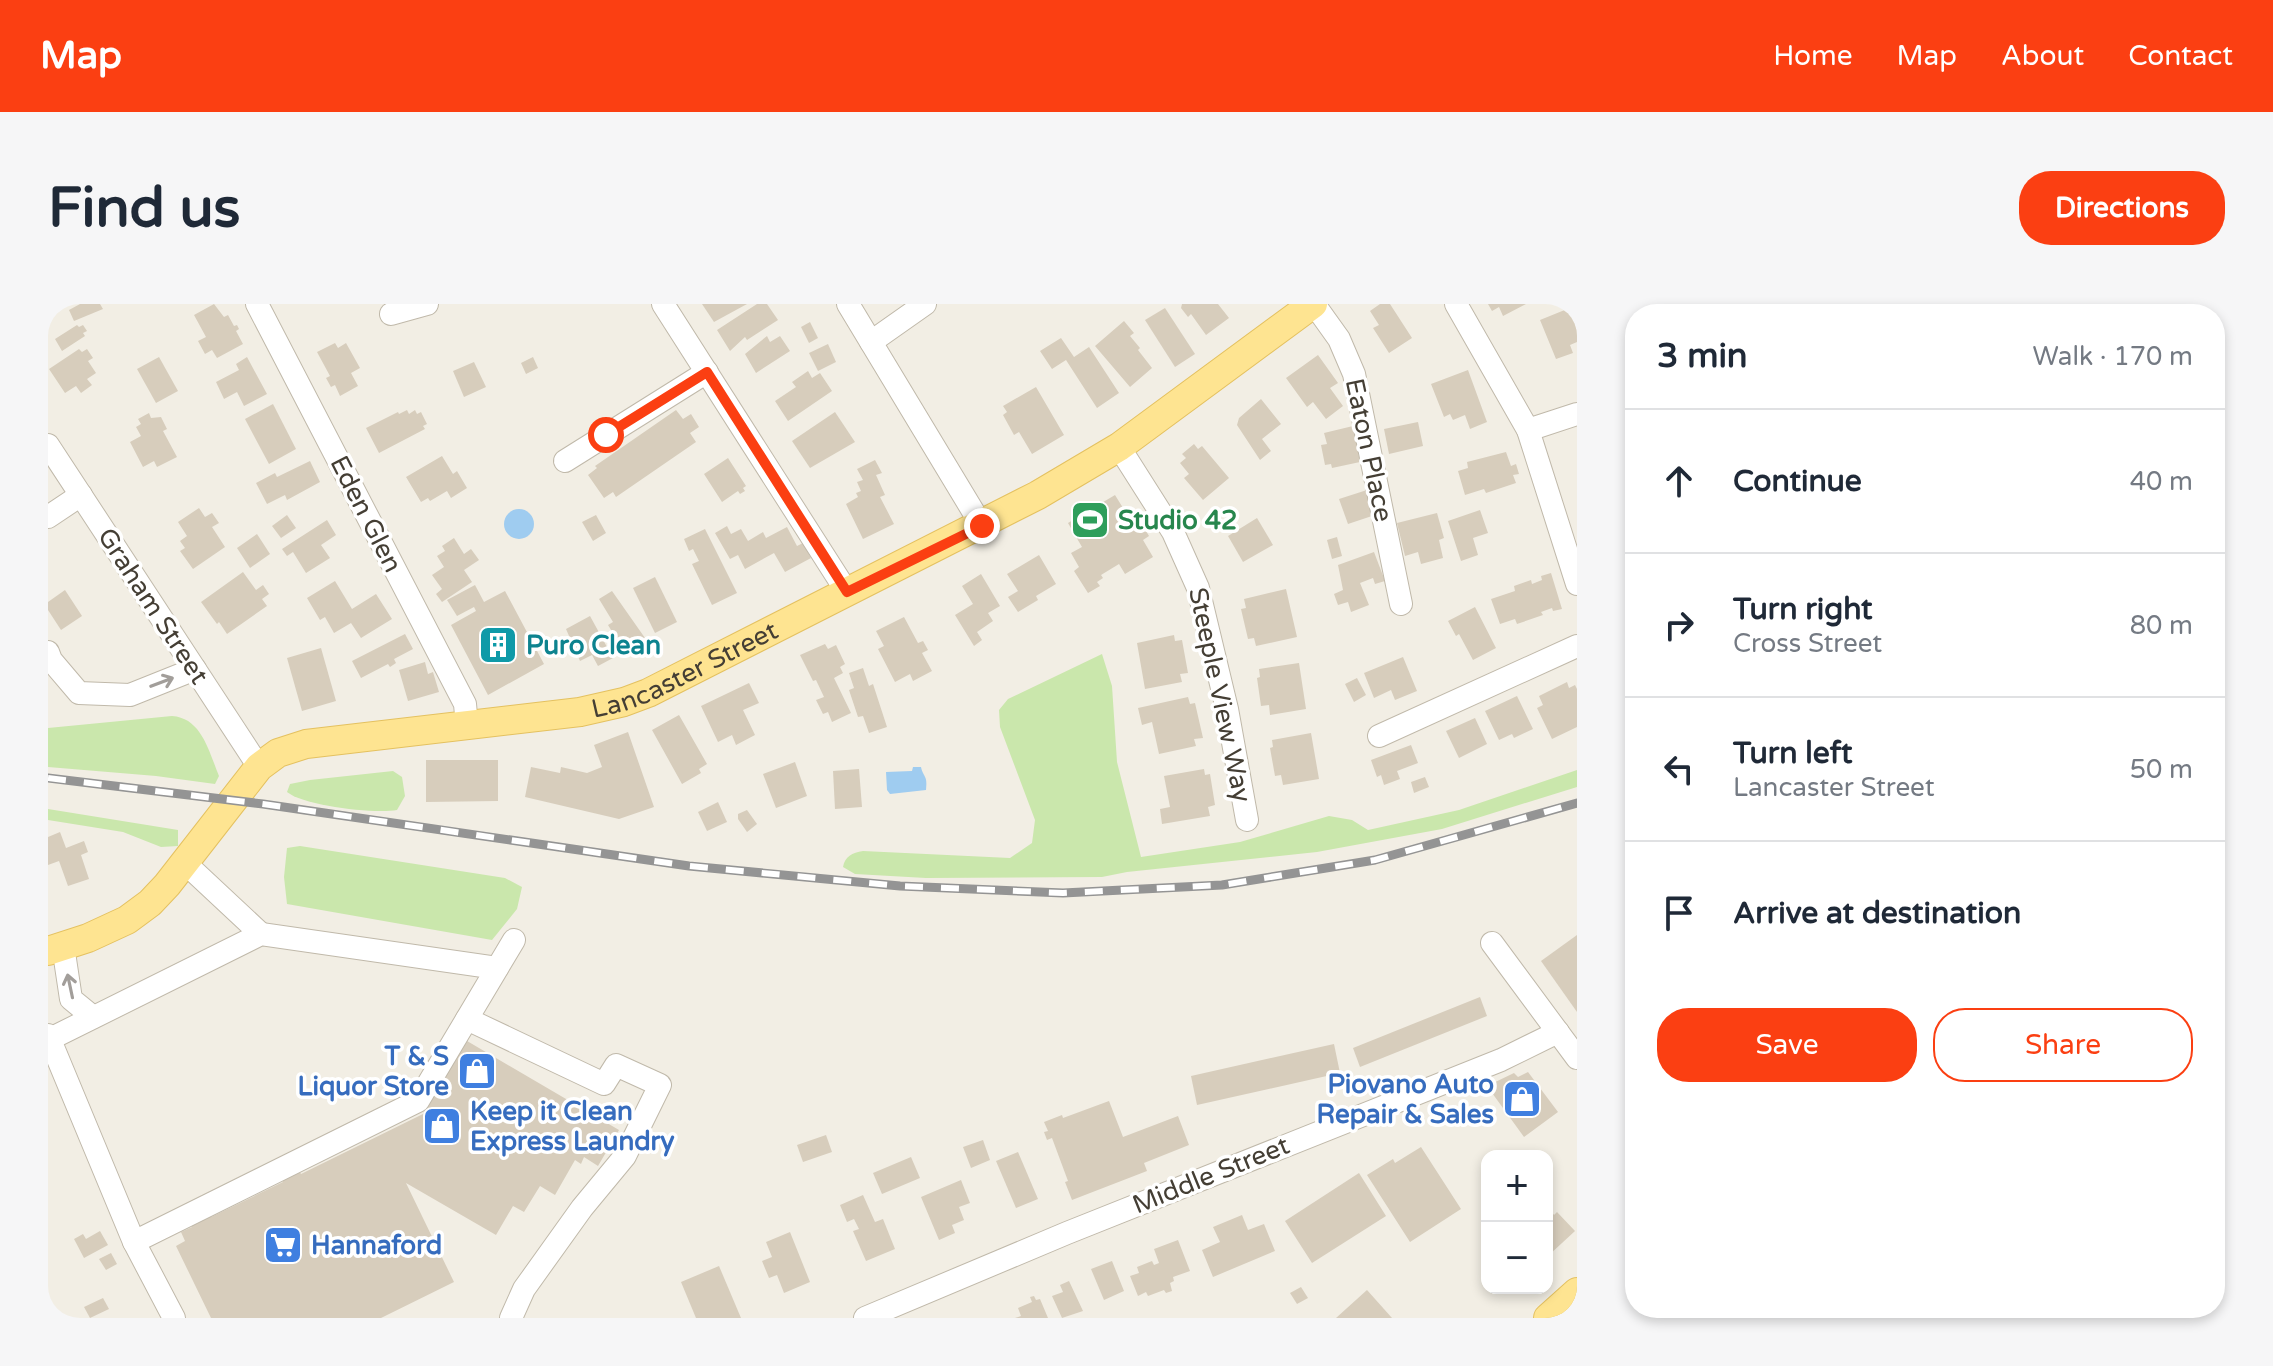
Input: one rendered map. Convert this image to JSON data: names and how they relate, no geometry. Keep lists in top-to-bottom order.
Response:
{
  "streets": {
    "main road": ["Lancaster Street"],
    "street": [
      "Eaton Place",
      "Eden Glen",
      "Graham Street",
      "Steeple View Way",
      "Middle Street"
    ]
  },
  "crossings": [
    ["Eaton Place", "Lancaster Street"],
    ["Eden Glen", "Lancaster Street"],
    ["Graham Street", "Lancaster Street"],
    ["Lancaster Street", "Steeple View Way"]
  ],
  "places": {
    "sports": ["Studio 42"],
    "building": ["Puro Clean"],
    "shop": ["T & S Liquor Store", "Piovano Auto Repair & Sales", "Keep it Clean Express Laundry"],
    "supermarket": ["Hannaford"]
  },
  "page": {
    "header": "Map",
    "nav": [
      "Home",
      "Map",
      "About",
      "Contact"
    ],
    "buttons": [
      "Directions",
      ["Save", "Share"]
    ],
    "title": "Find us",
    "heading": ["3 min", "Walk · 170 m"],
    "list": [
      ["Continue", "40 m"],
      ["Turn right", "Cross Street", "80 m"],
      ["Turn left", "Lancaster Street", "50 m"],
      "Arrive at destination"
    ],
    "map_buttons": ["+", "−"]
  }
}
